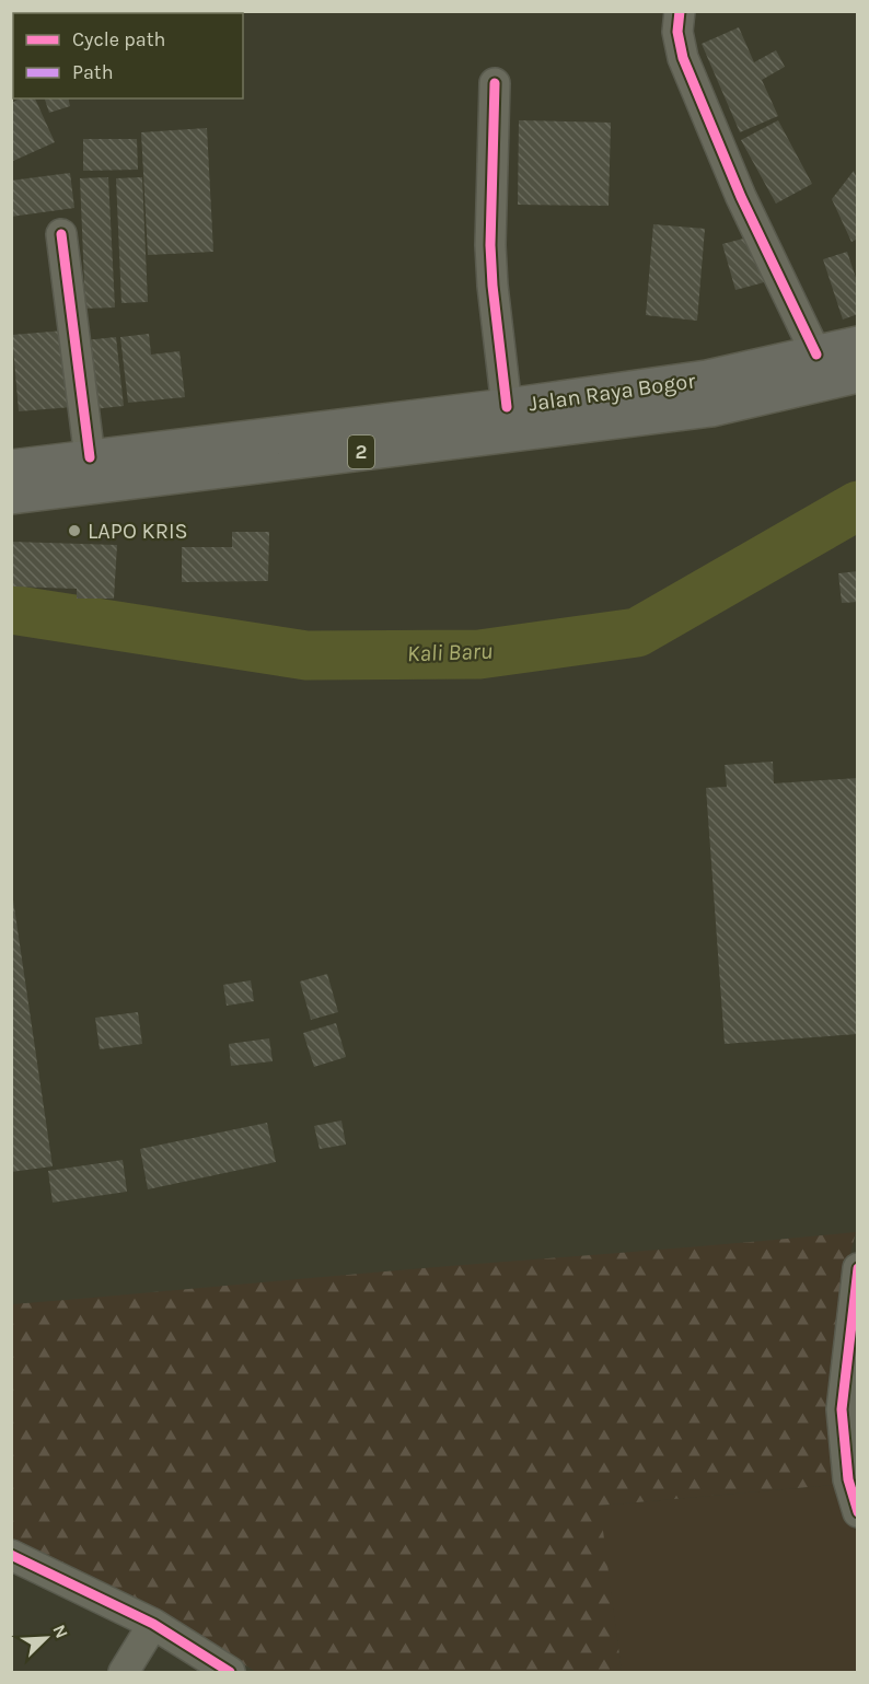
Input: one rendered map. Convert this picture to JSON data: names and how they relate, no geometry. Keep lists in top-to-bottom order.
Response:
{
  "streets": {
    "highway": ["Jalan Raya Bogor", "2"]
  },
  "water": ["Kali Baru"],
  "places": ["LAPO KRIS"],
  "legend": ["Cycle path", "Path"],
  "north": "top right"
}
